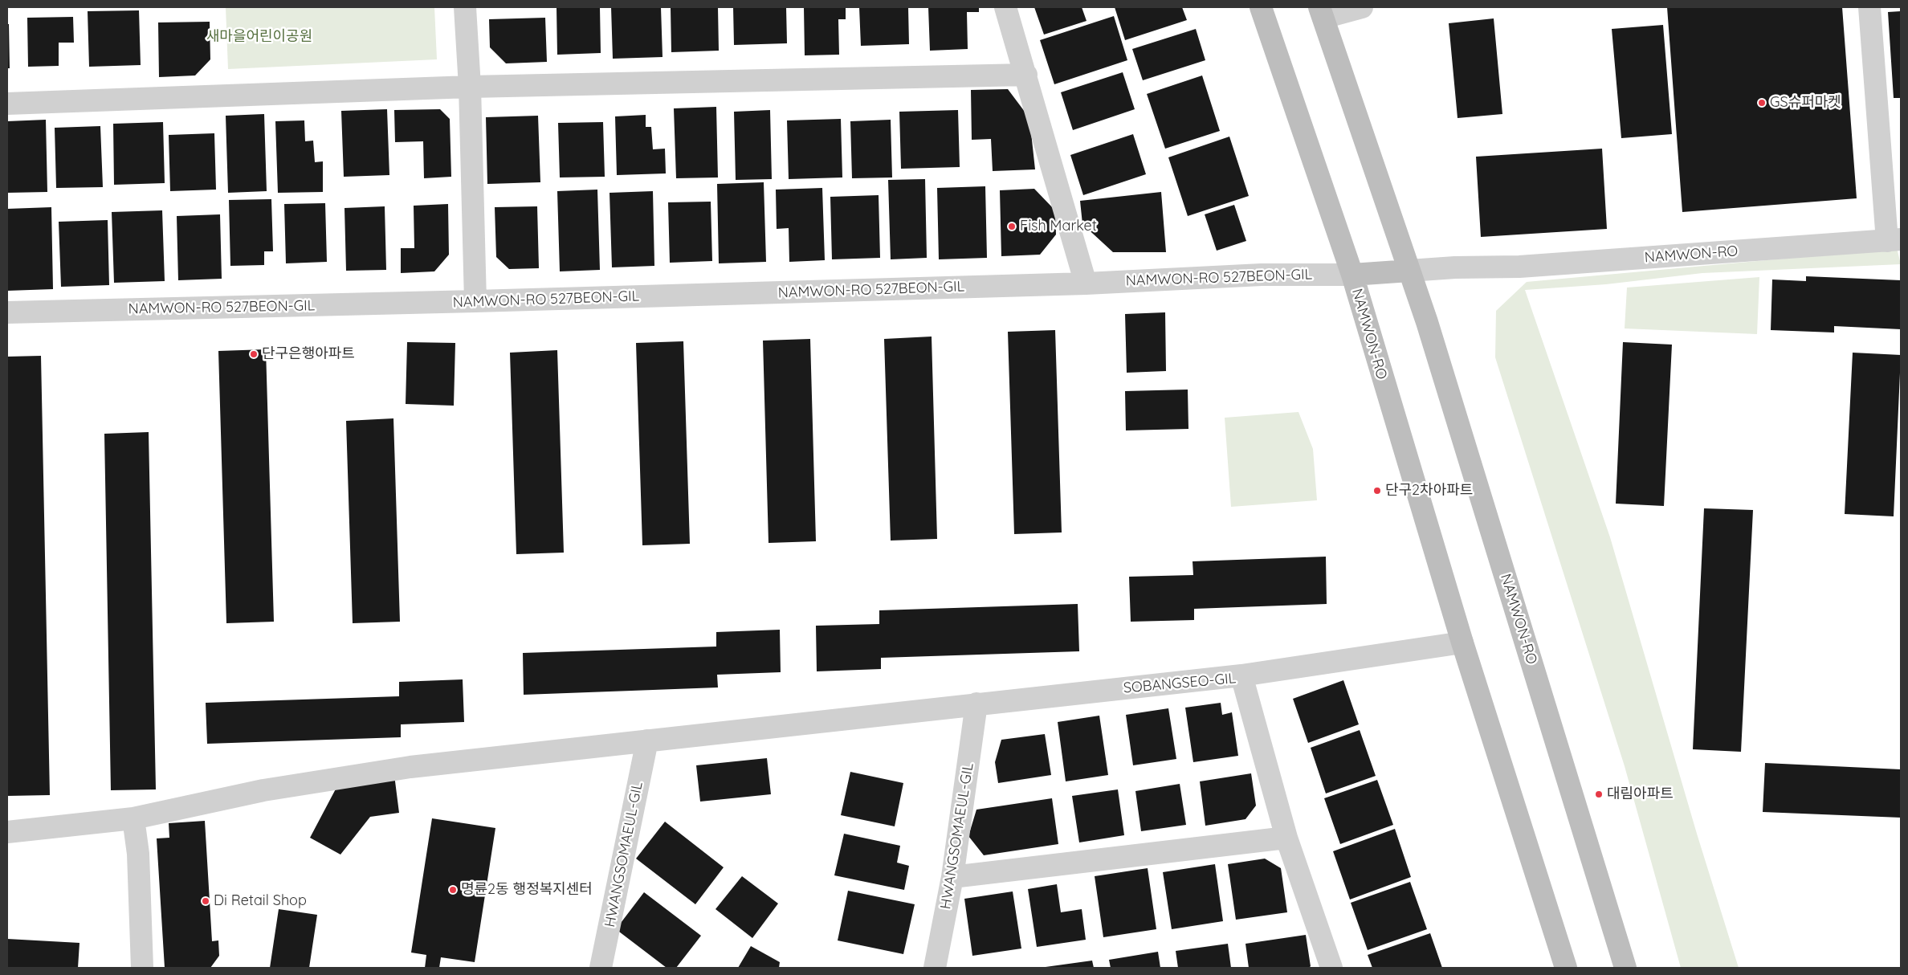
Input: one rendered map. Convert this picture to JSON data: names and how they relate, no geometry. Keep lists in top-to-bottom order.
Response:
{
  "streets": {
    "street": [
      "NAMWON-RO",
      "NAMWON-RO 527BEON-GIL",
      "SOBANGSEO-GIL",
      "HWANGSOMAEUL-GIL"
    ]
  },
  "crossings": [
    ["NAMWON-RO", "NAMWON-RO 527BEON-GIL"],
    ["SOBANGSEO-GIL", "HWANGSOMAEUL-GIL"]
  ],
  "parks": ["새마을어린이공원"],
  "places": [
    "GS슈퍼마켓",
    "Fish Market",
    "단구은행아파트",
    "단구2차아파트",
    "대림아파트",
    "명륜2동 행정복지센터",
    "Di Retail Shop"
  ]
}
